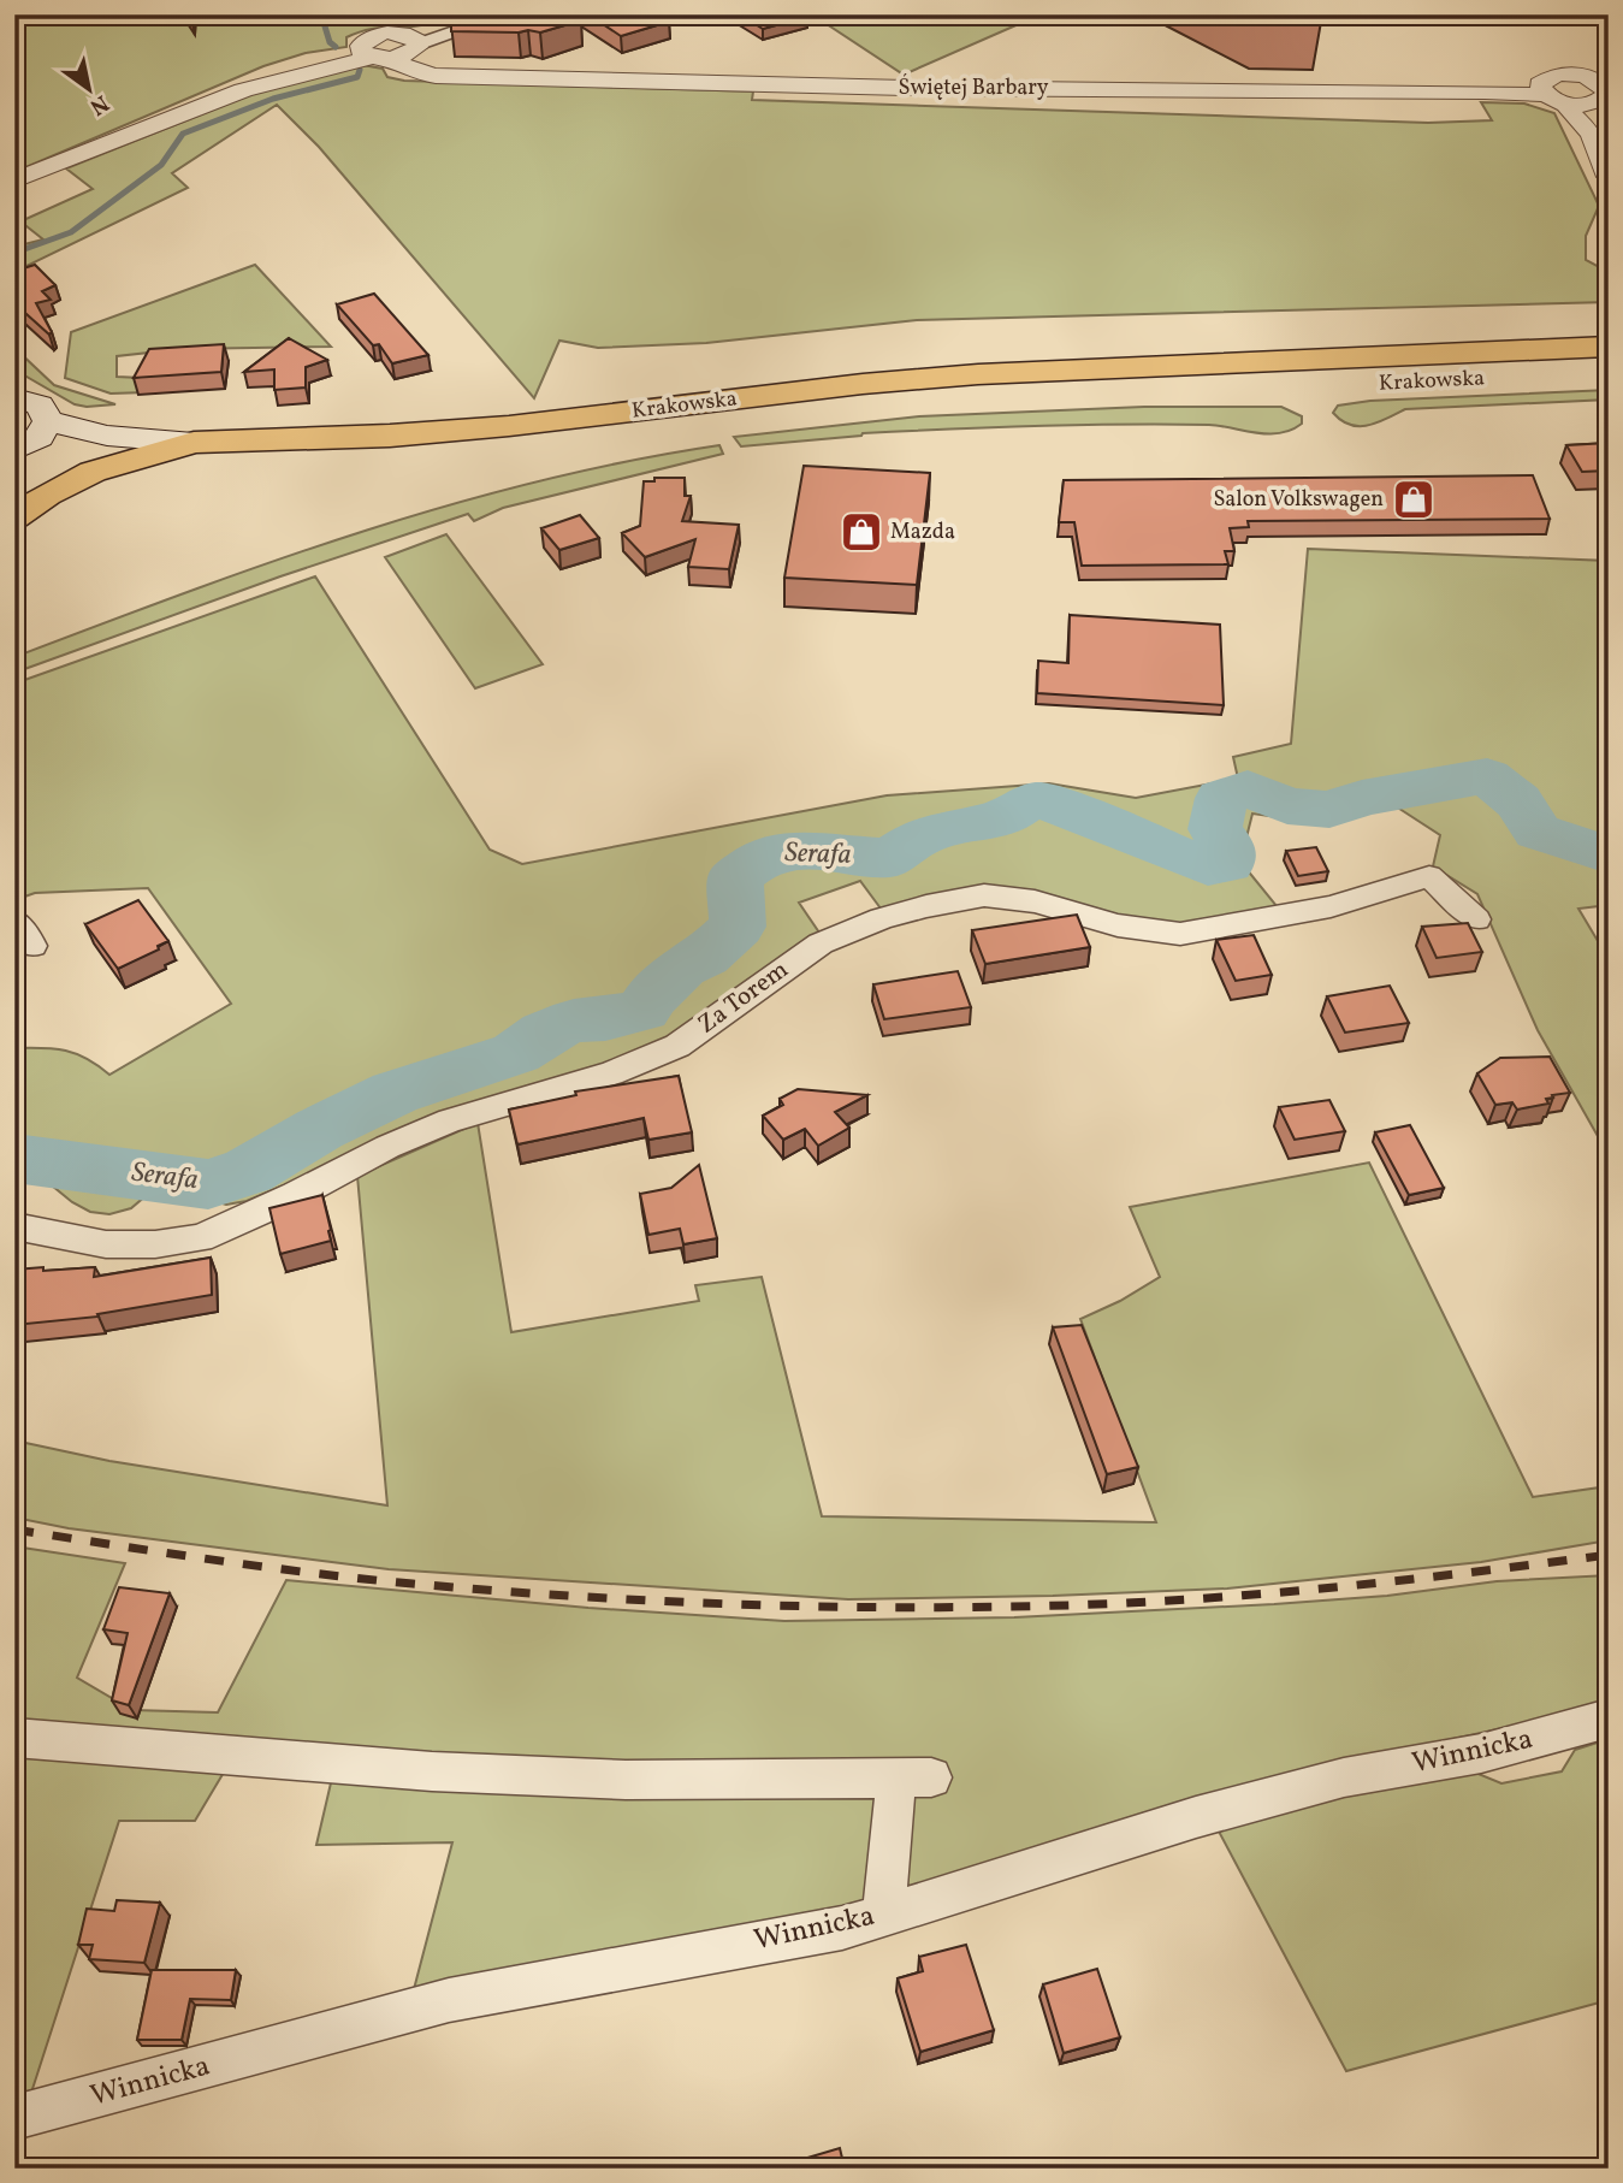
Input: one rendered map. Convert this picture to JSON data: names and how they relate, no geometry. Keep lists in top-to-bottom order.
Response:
{
  "streets": {
    "main road": ["Krakowska"],
    "street": ["Świętej Barbary", "Za Torem", "Winnicka"]
  },
  "water": ["Serafa"],
  "places": {
    "shop": ["Salon Volkswagen", "Mazda"]
  },
  "north": "bottom right"
}
